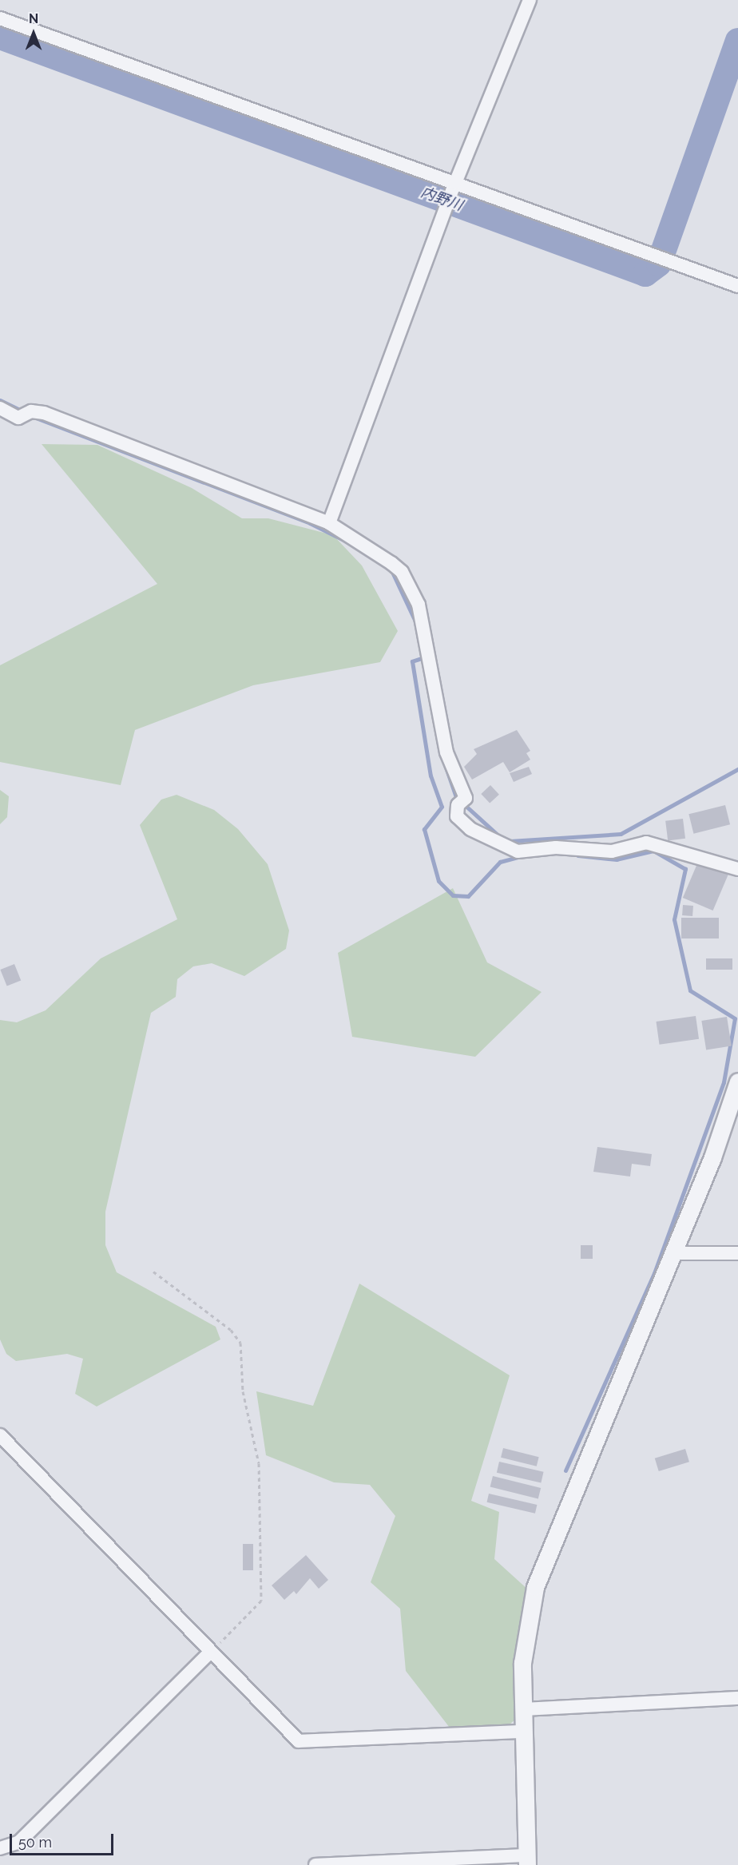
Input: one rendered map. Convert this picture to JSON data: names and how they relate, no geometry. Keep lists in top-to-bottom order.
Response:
{
  "water": ["内野川"],
  "scale_bar": "50 m",
  "north": "top"
}
